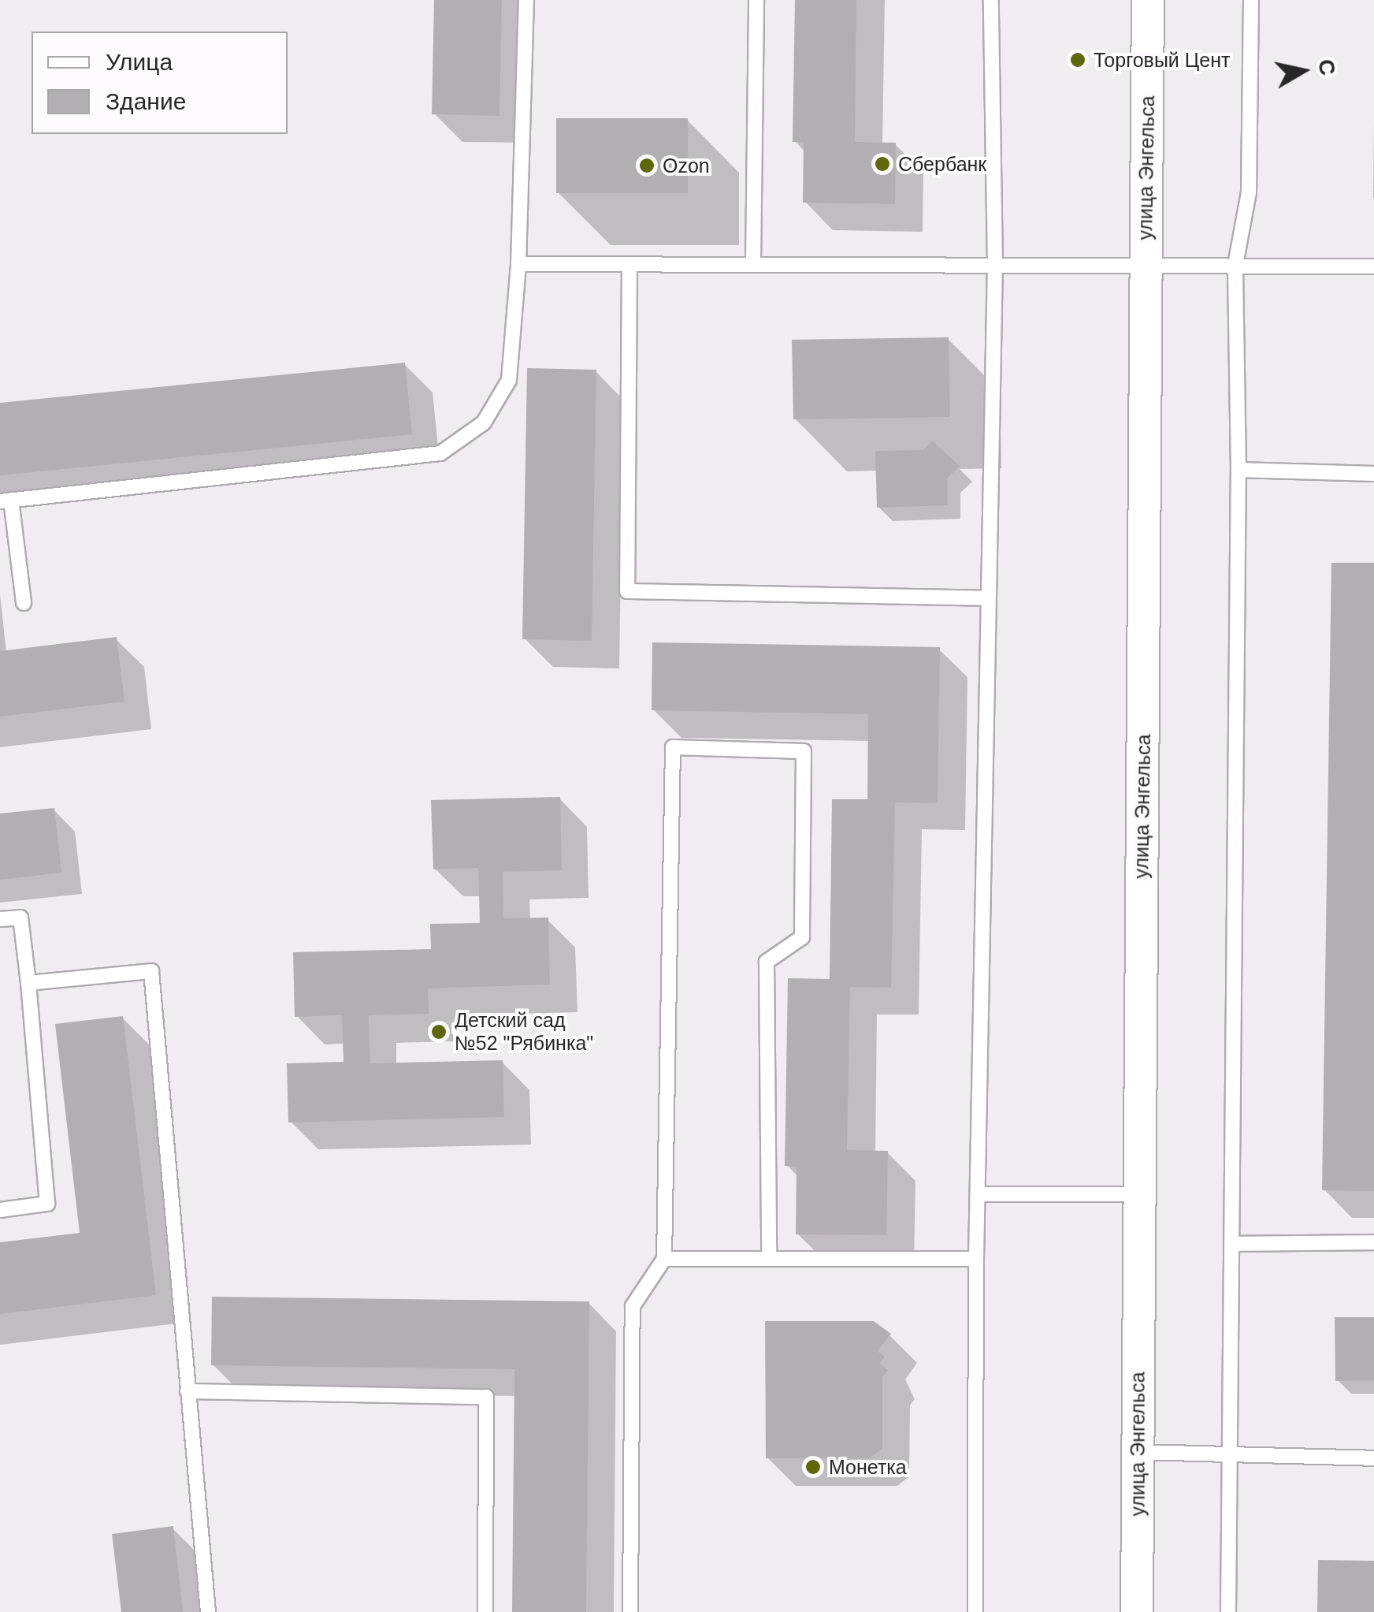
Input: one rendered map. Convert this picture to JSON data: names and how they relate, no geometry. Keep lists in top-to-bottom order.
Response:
{
  "streets": {
    "street": ["улица Энгельса"]
  },
  "places": [
    "Торговый Цент",
    "Сбербанк",
    "Ozon",
    "Детский сад №52 \"Рябинка\"",
    "Монетка"
  ],
  "legend": ["Улица", "Здание"],
  "north": "right"
}
